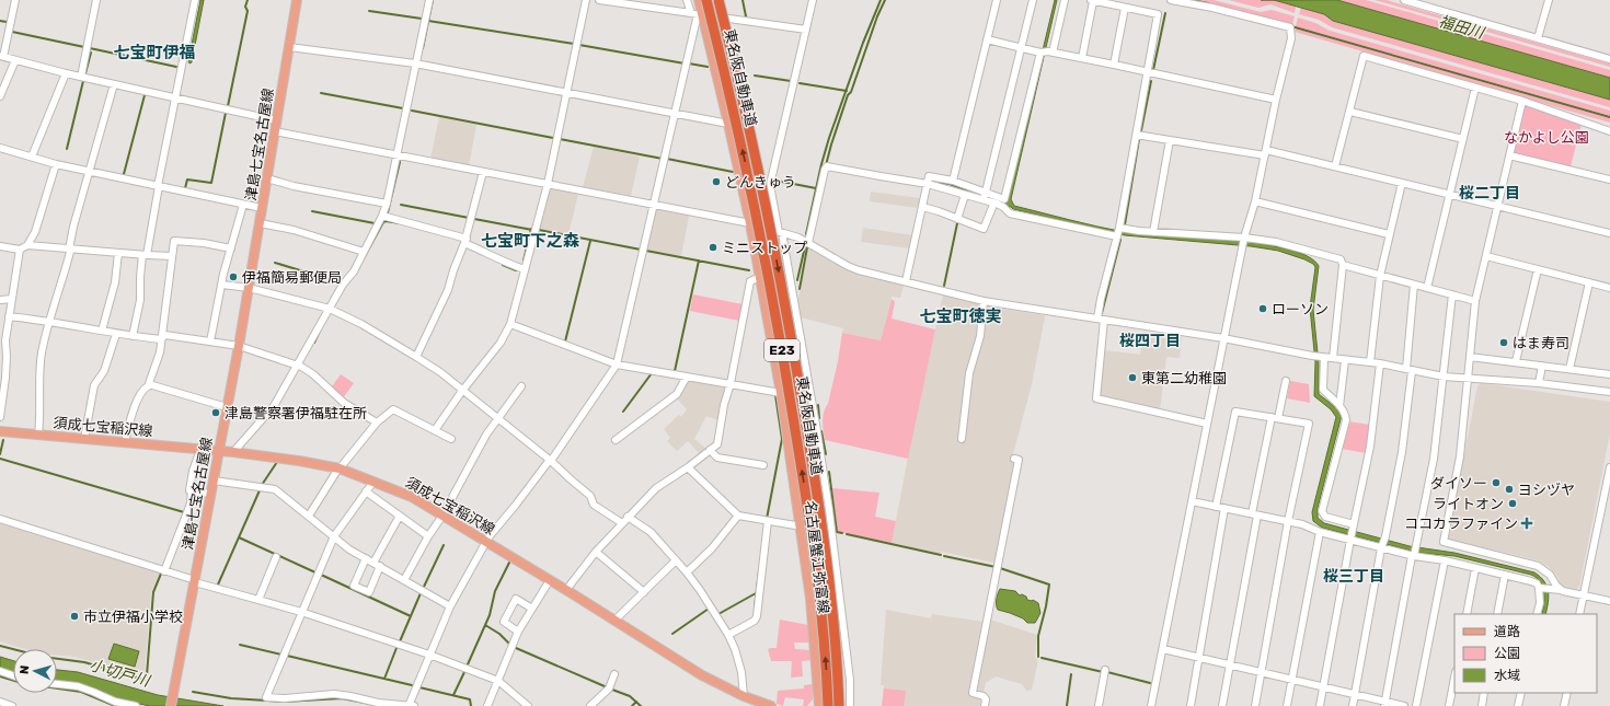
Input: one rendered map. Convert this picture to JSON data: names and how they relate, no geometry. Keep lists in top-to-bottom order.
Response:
{
  "streets": {
    "highway": ["東名阪自動車道", "E23"],
    "main road": ["津島七宝名古屋線", "須成七宝稲沢線", "名古屋蟹江弥富線"]
  },
  "crossings": [
    ["津島七宝名古屋線", "須成七宝稲沢線"]
  ],
  "districts": [
    "七宝町伊福",
    "桜二丁目",
    "七宝町下之森",
    "七宝町徳実",
    "桜四丁目",
    "桜三丁目"
  ],
  "water": ["福田川", "小切戸川"],
  "parks": ["なかよし公園"],
  "places": {
    "other": [
      "どんきゅう",
      "ミニストップ",
      "伊福簡易郵便局",
      "ローソン",
      "はま寿司",
      "東第二幼稚園",
      "津島警察署伊福駐在所",
      "ダイソー",
      "ヨシヅヤ",
      "ライトオン",
      "市立伊福小学校"
    ],
    "health": ["ココカラファイン"]
  },
  "legend": ["道路", "公園", "水域"],
  "north": "left"
}
